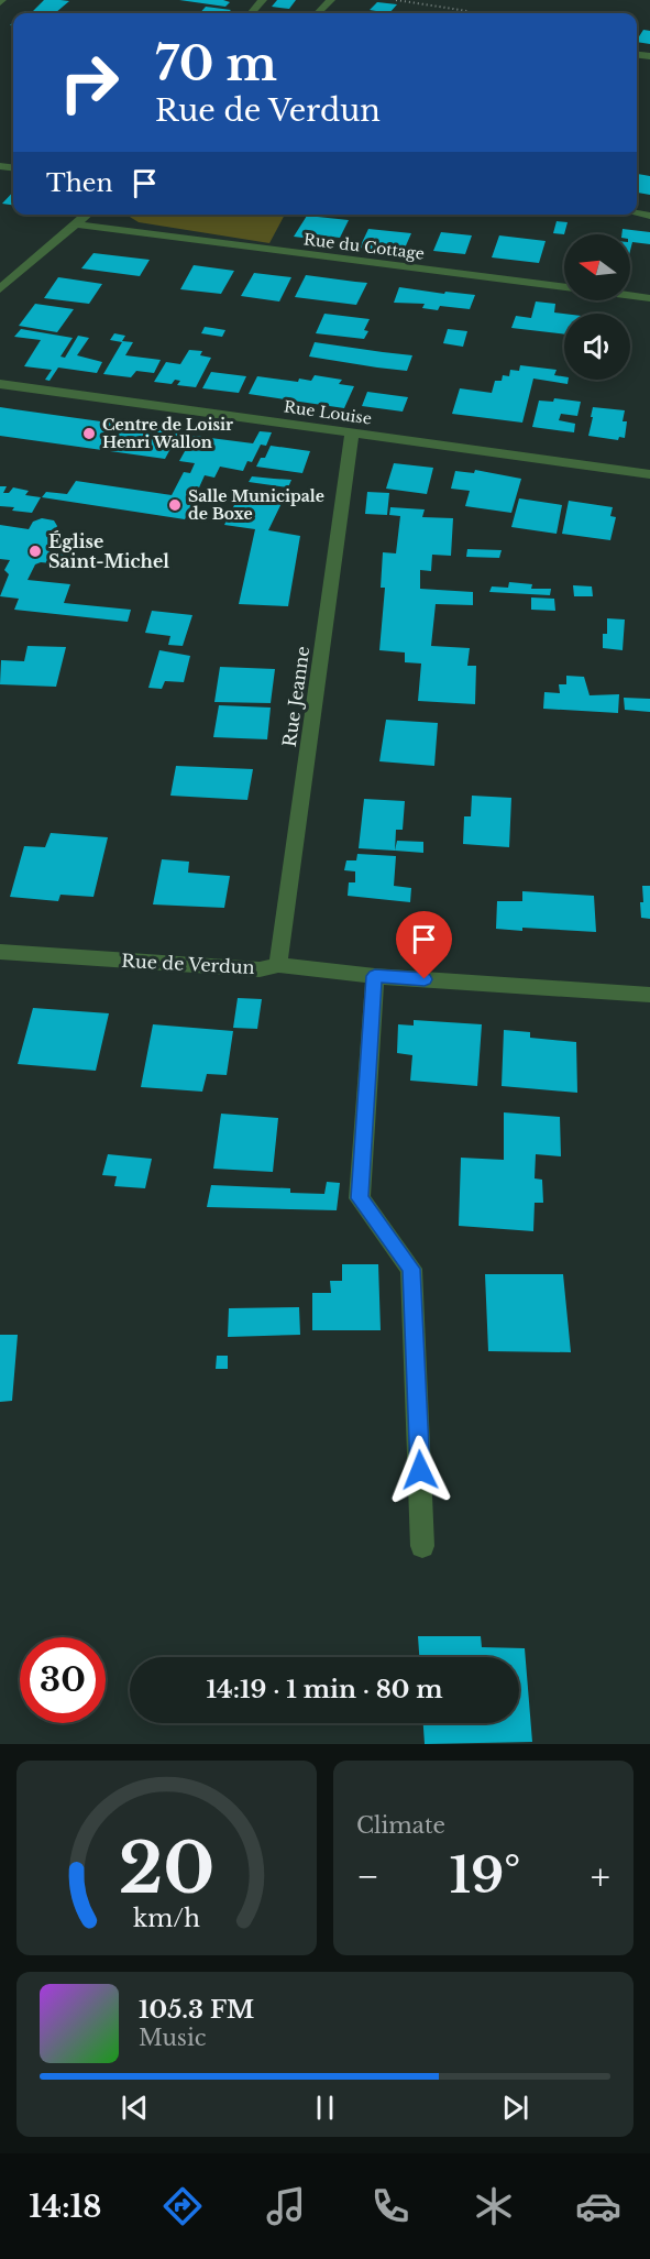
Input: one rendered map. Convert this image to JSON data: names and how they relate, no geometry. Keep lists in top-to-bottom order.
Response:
{
  "streets": {
    "street": [
      "Rue du Cottage",
      "Rue Louise",
      "Rue Jeanne",
      "Rue de Verdun"
    ]
  },
  "crossings": [
    ["Rue Louise", "Rue Jeanne"],
    ["Rue Jeanne", "Rue de Verdun"]
  ],
  "places": ["Centre de Loisir Henri Wallon", "Salle Municipale de Boxe", "Église Saint-Michel"],
  "north": "left",
  "page": {
    "turn": ["70 m", "Rue de Verdun"],
    "then": "Then",
    "limit": "30",
    "trip": "14:19 · 1 min · 80 m",
    "tile": "Climate",
    "heat": ["−", "19°", "+"],
    "song": ["105.3 FM", "Music"],
    "tabs": "14:18",
    "gauge": ["20", "km/h"]
  }
}
